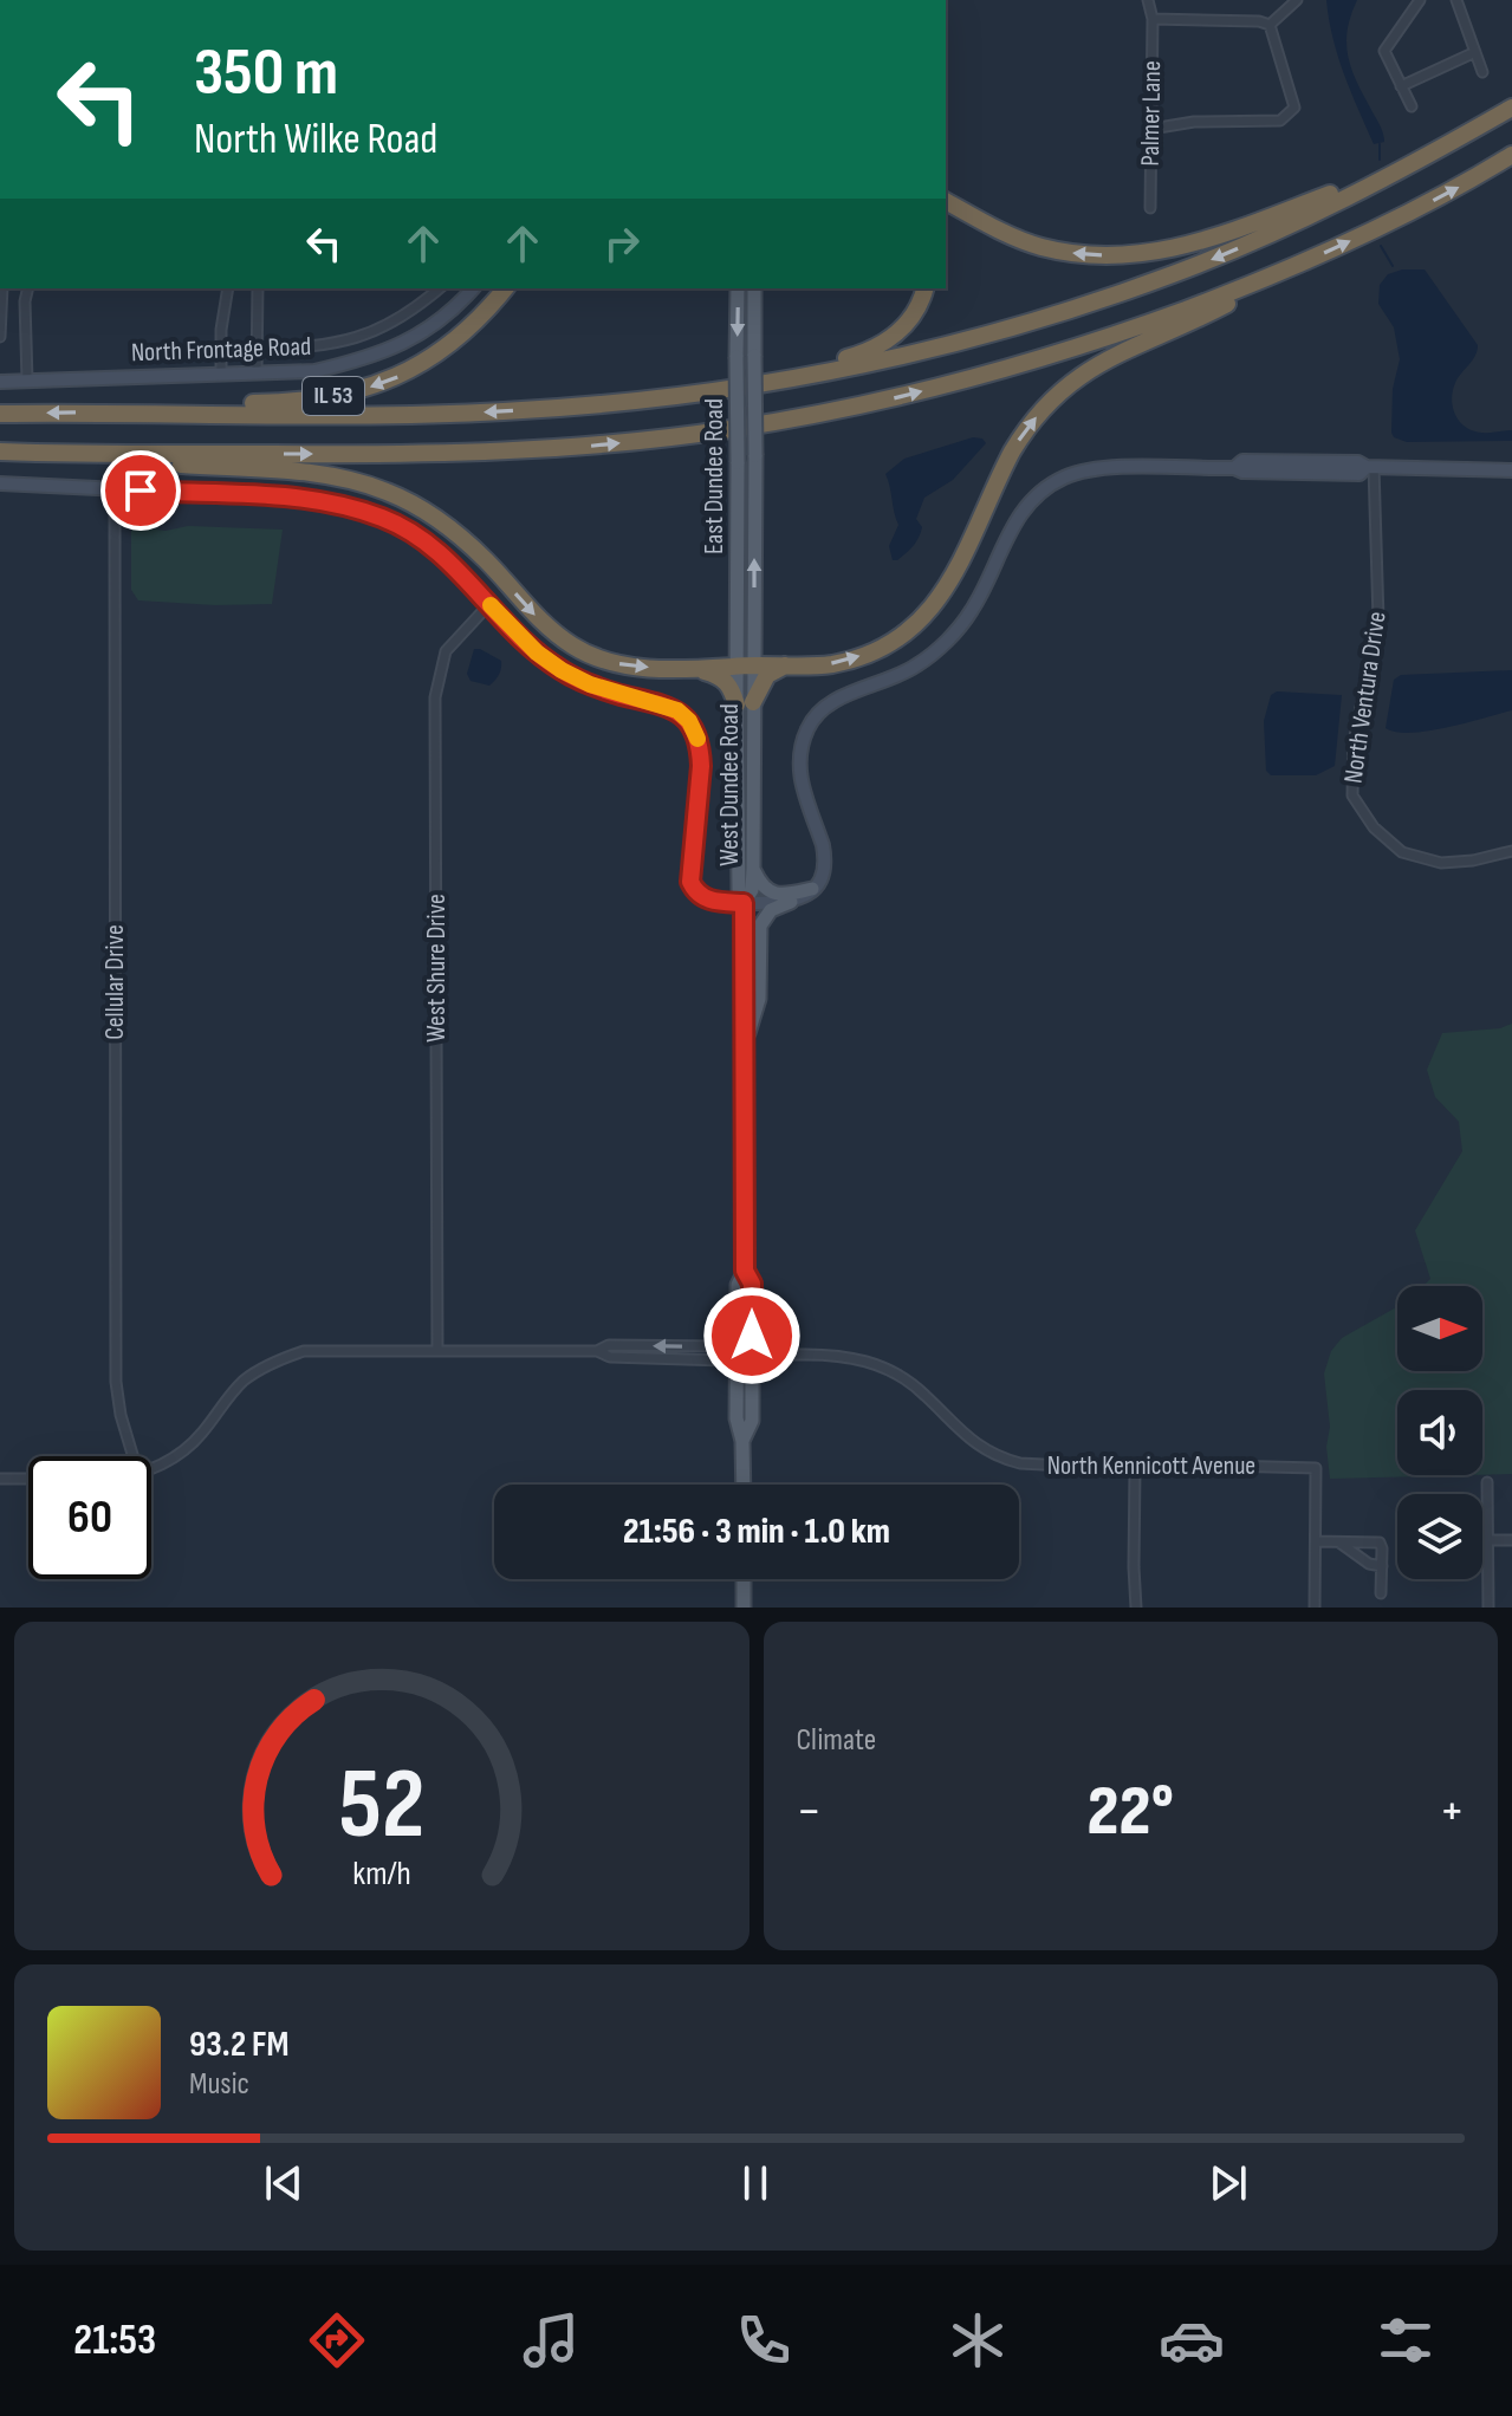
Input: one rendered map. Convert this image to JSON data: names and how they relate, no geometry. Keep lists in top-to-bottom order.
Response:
{
  "streets": {
    "highway": ["IL 53"],
    "main road": ["East Dundee Road", "West Dundee Road"],
    "street": [
      "Palmer Lane",
      "North Frontage Road",
      "North Ventura Drive",
      "West Shure Drive",
      "Cellular Drive",
      "North Kennicott Avenue"
    ]
  },
  "crossings": [
    ["East Dundee Road", "West Dundee Road"],
    ["West Dundee Road", "North Kennicott Avenue"],
    ["West Shure Drive", "North Kennicott Avenue"]
  ],
  "north": "right",
  "page": {
    "turn": ["350 m", "North Wilke Road"],
    "limit": "60",
    "trip": "21:56 · 3 min · 1.0 km",
    "tile": "Climate",
    "heat": ["−", "22°", "+"],
    "song": ["93.2 FM", "Music"],
    "tabs": "21:53",
    "gauge": ["52", "km/h"]
  }
}
